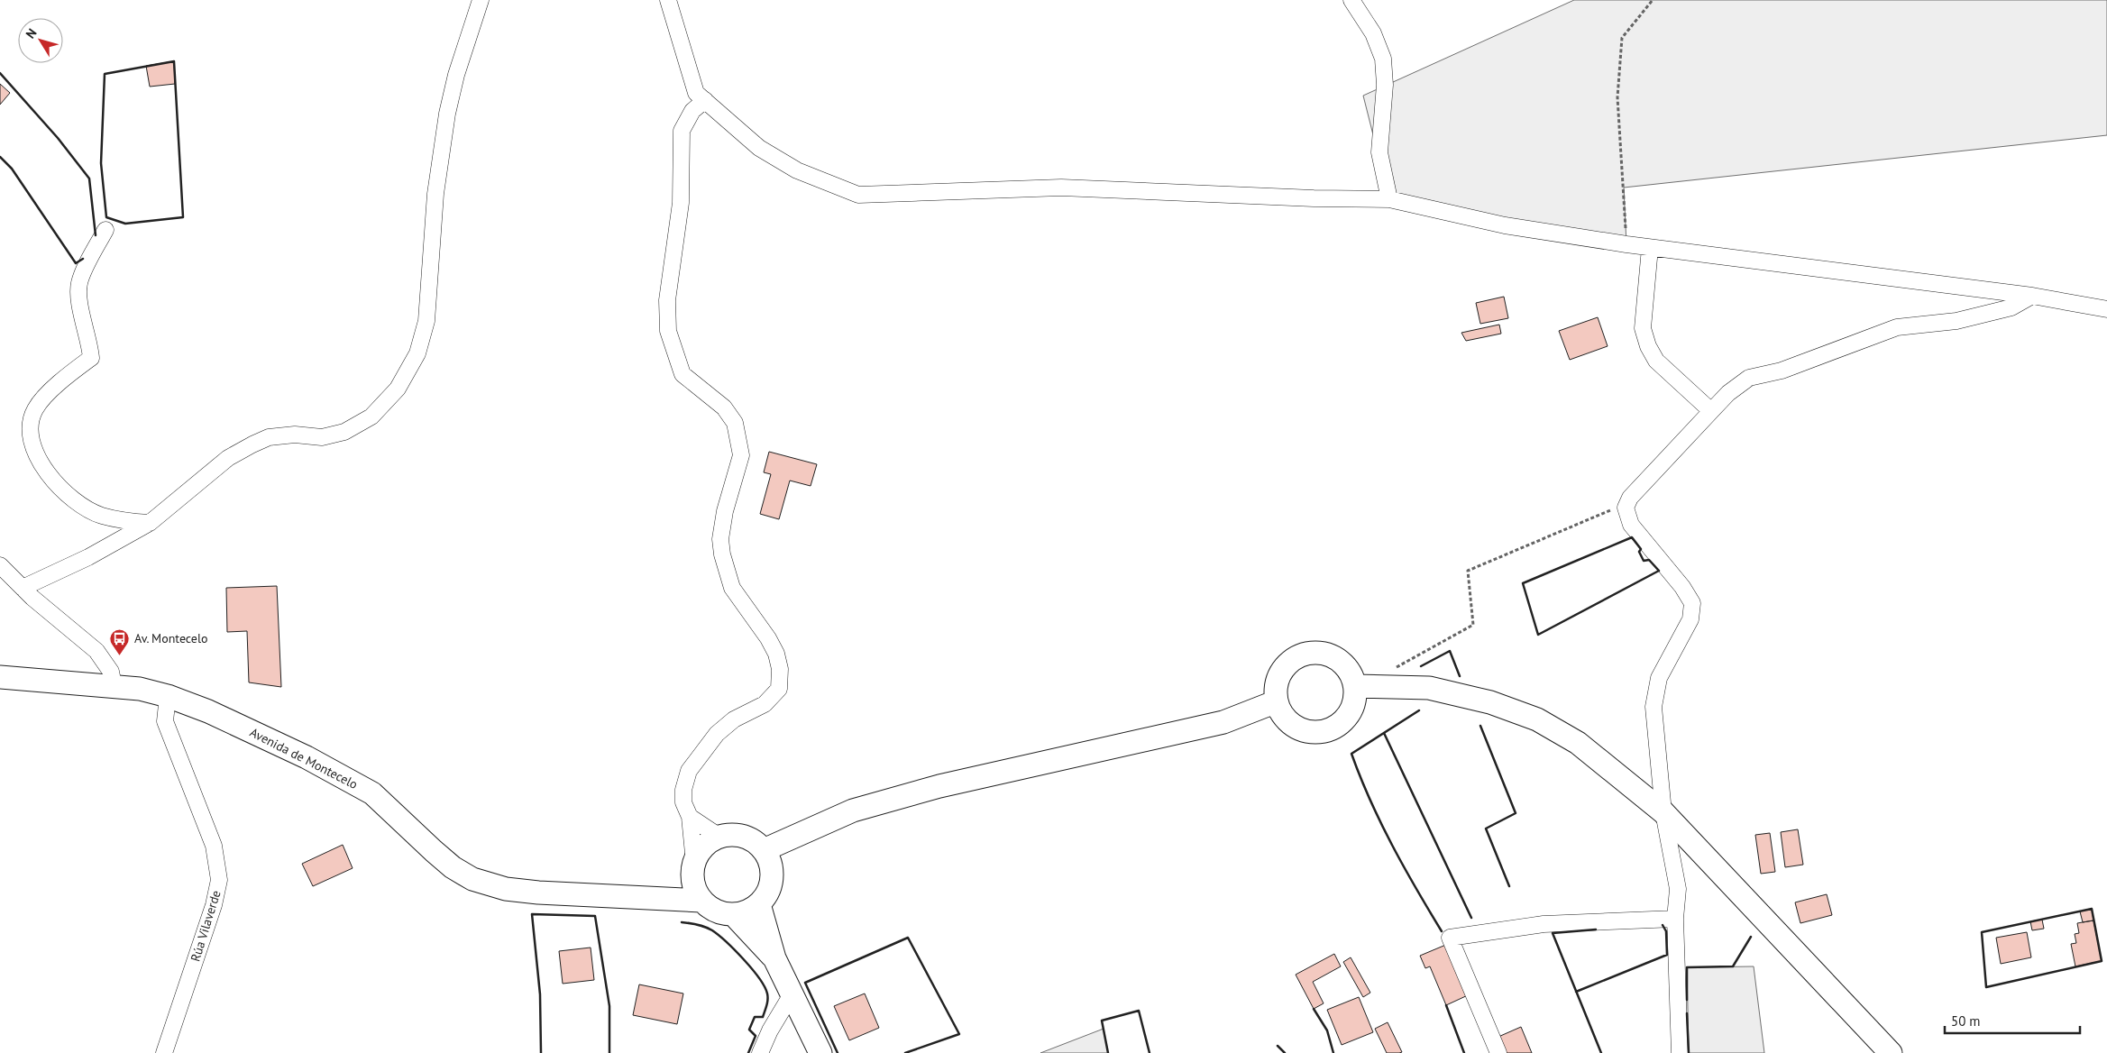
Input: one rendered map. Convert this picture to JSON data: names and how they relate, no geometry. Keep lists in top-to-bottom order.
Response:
{
  "streets": {
    "street": ["Avenida de Montecelo", "Rúa Vilaverde"]
  },
  "crossings": [
    ["Avenida de Montecelo", "Rúa Vilaverde"]
  ],
  "places": {
    "bus stop": ["Av. Montecelo"]
  },
  "scale_bar": "50 m",
  "north": "top left"
}
